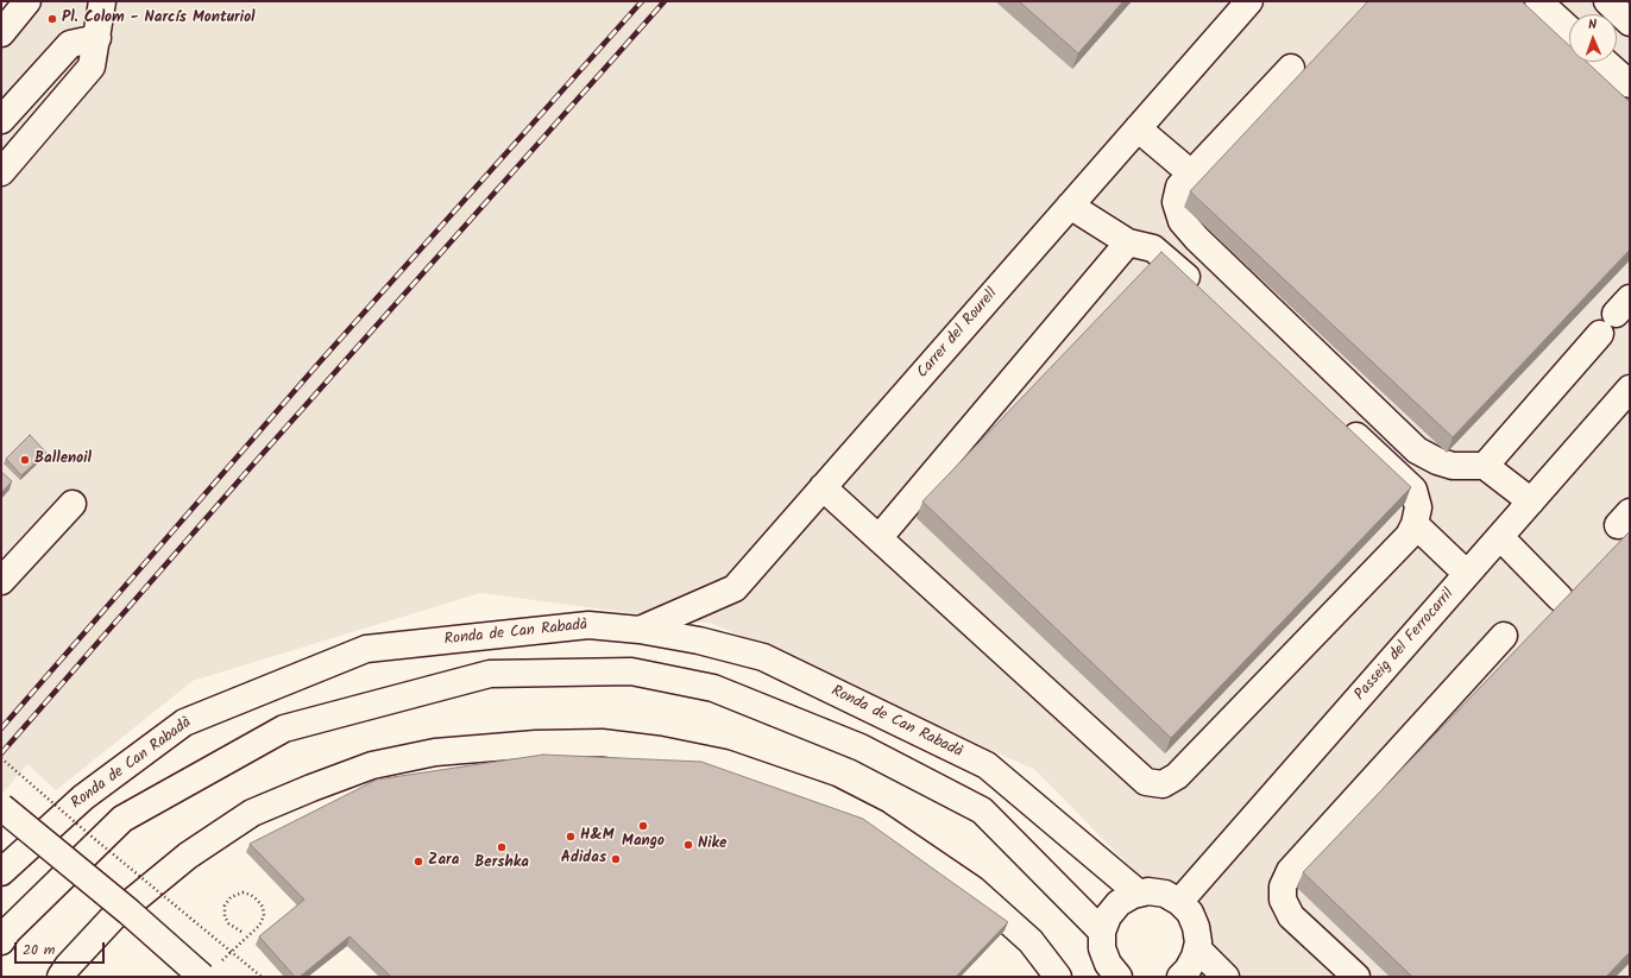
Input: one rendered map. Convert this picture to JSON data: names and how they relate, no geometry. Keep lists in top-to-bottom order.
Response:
{
  "streets": {
    "street": ["Carrer del Rourell", "Ronda de Can Rabadà", "Passeig del Ferrocarril"]
  },
  "crossings": [
    ["Carrer del Rourell", "Ronda de Can Rabadà"]
  ],
  "places": [
    "Pl. Colom - Narcís Monturiol",
    "Ballenoil",
    "Mango",
    "H&M",
    "Nike",
    "Bershka",
    "Adidas",
    "Zara"
  ],
  "scale_bar": "20 m",
  "north": "top"
}
